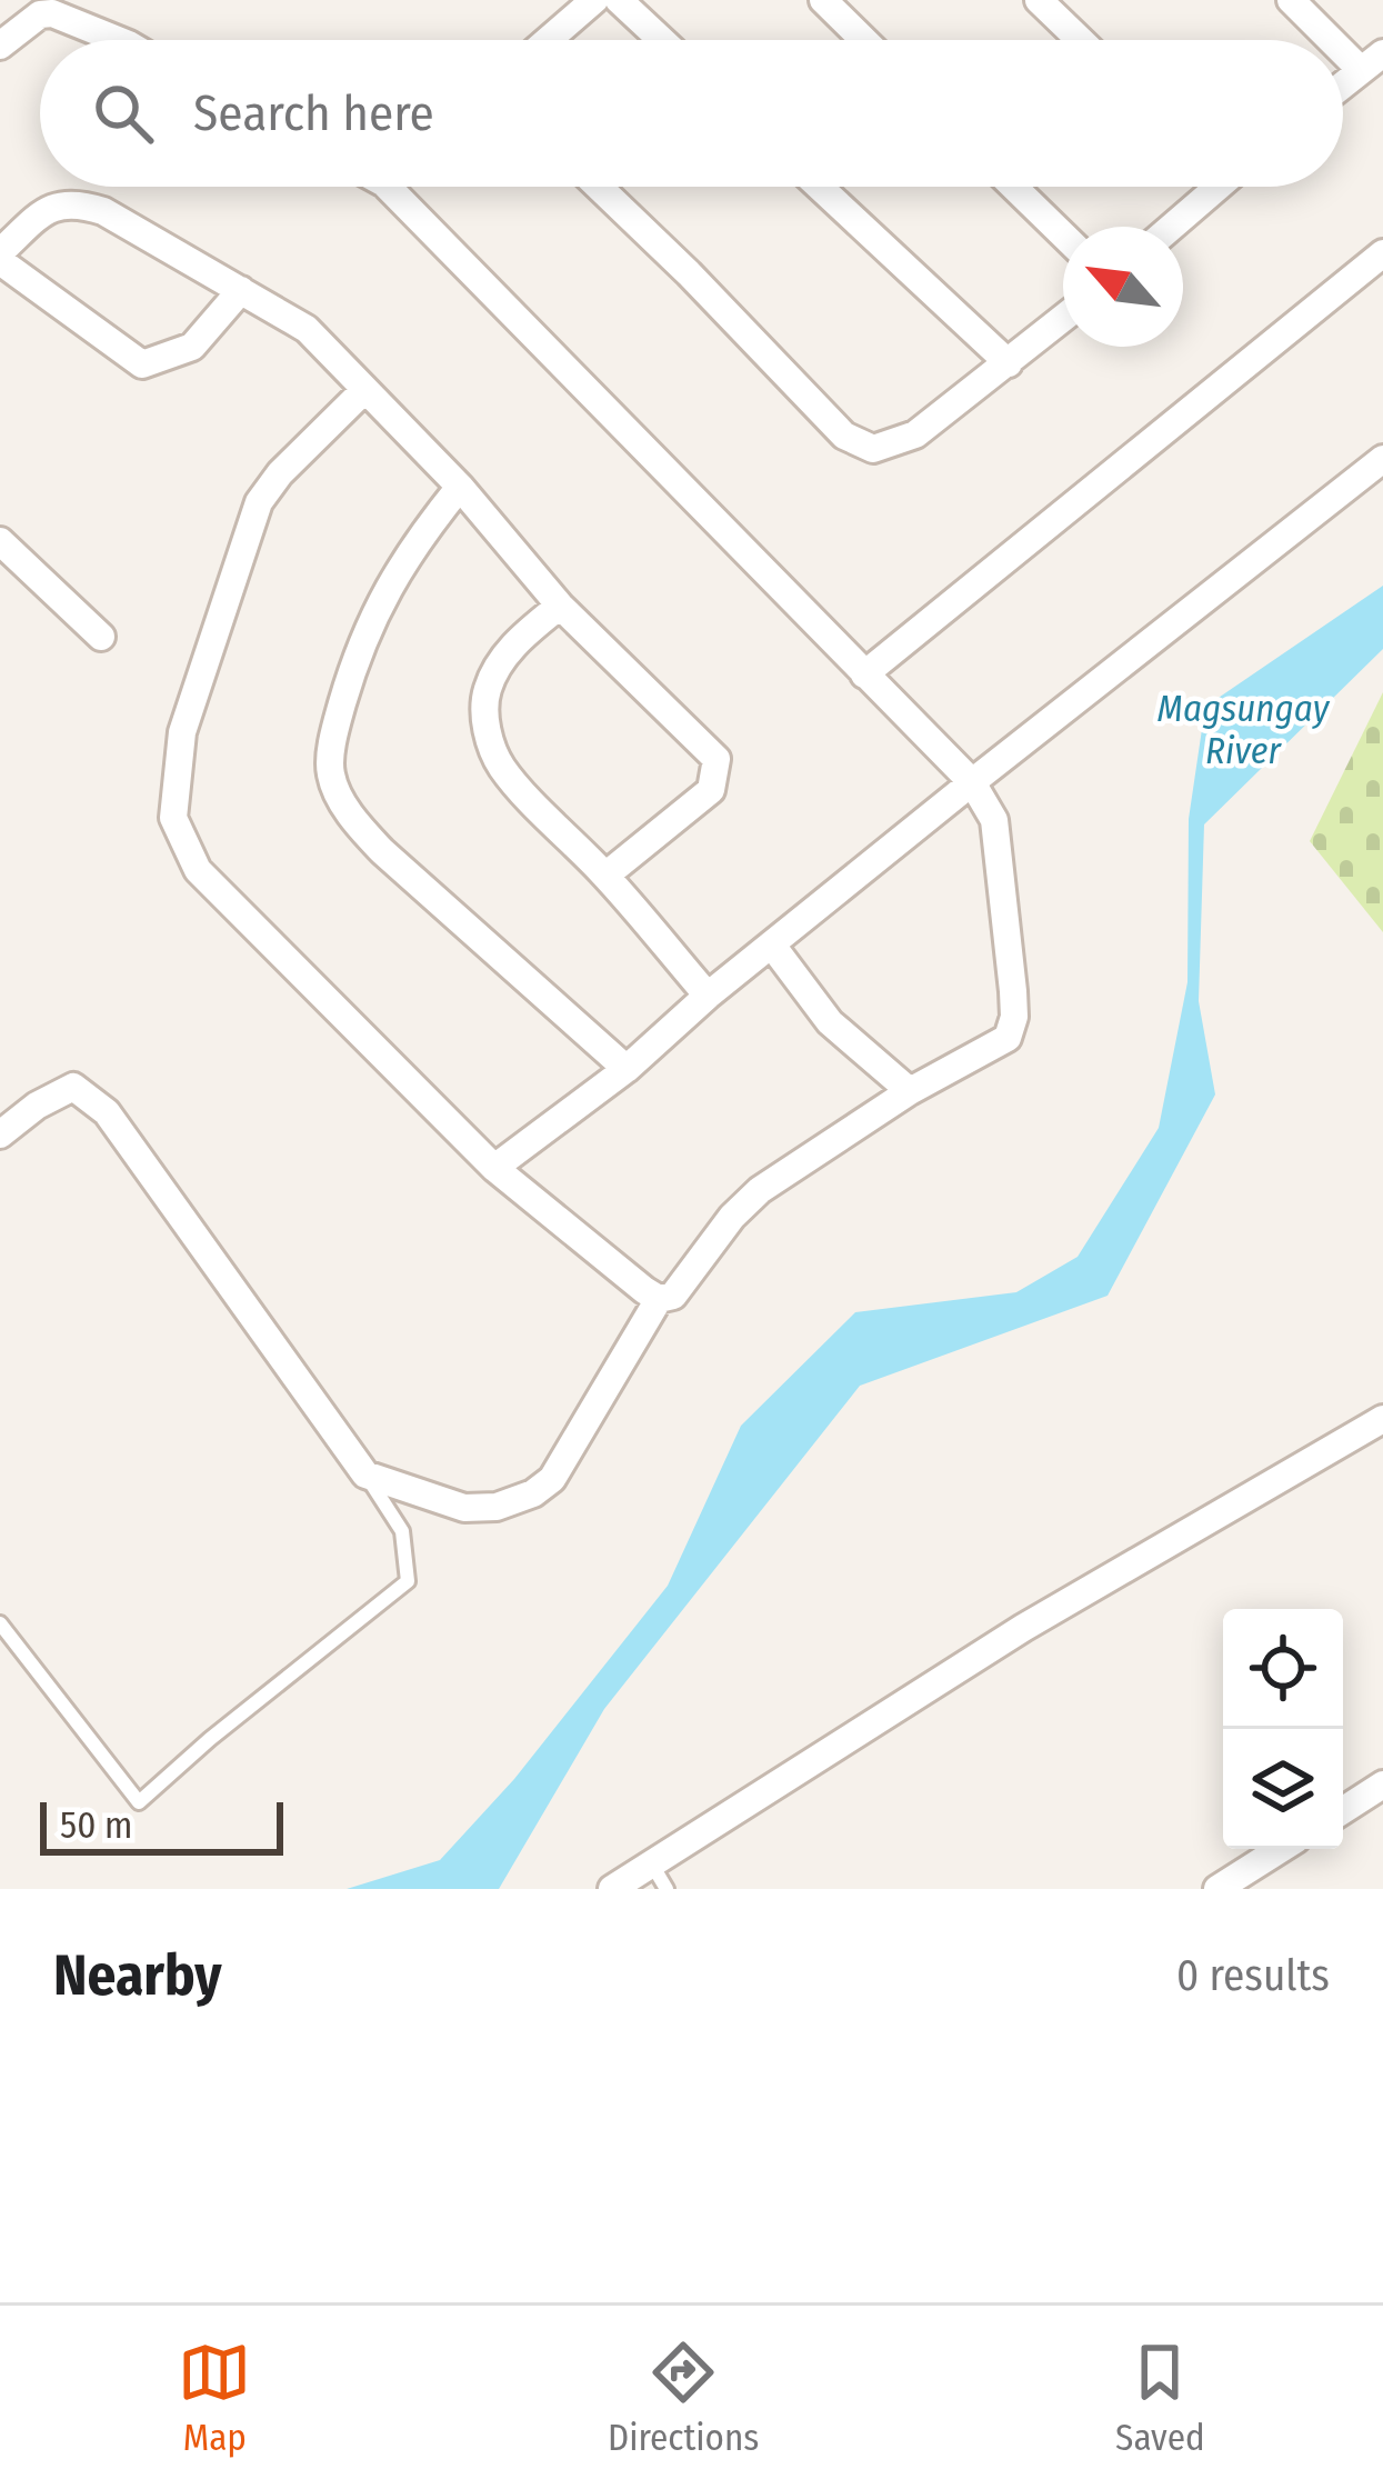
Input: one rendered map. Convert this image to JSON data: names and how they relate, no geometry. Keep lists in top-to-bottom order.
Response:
{
  "water": ["Magsungay River"],
  "scale_bar": "50 m",
  "north": "top left",
  "page": {
    "search": "Search here",
    "scale": "50 m",
    "heading": ["Nearby", "0 results"],
    "nav": ["Map", "Directions", "Saved"]
  }
}
